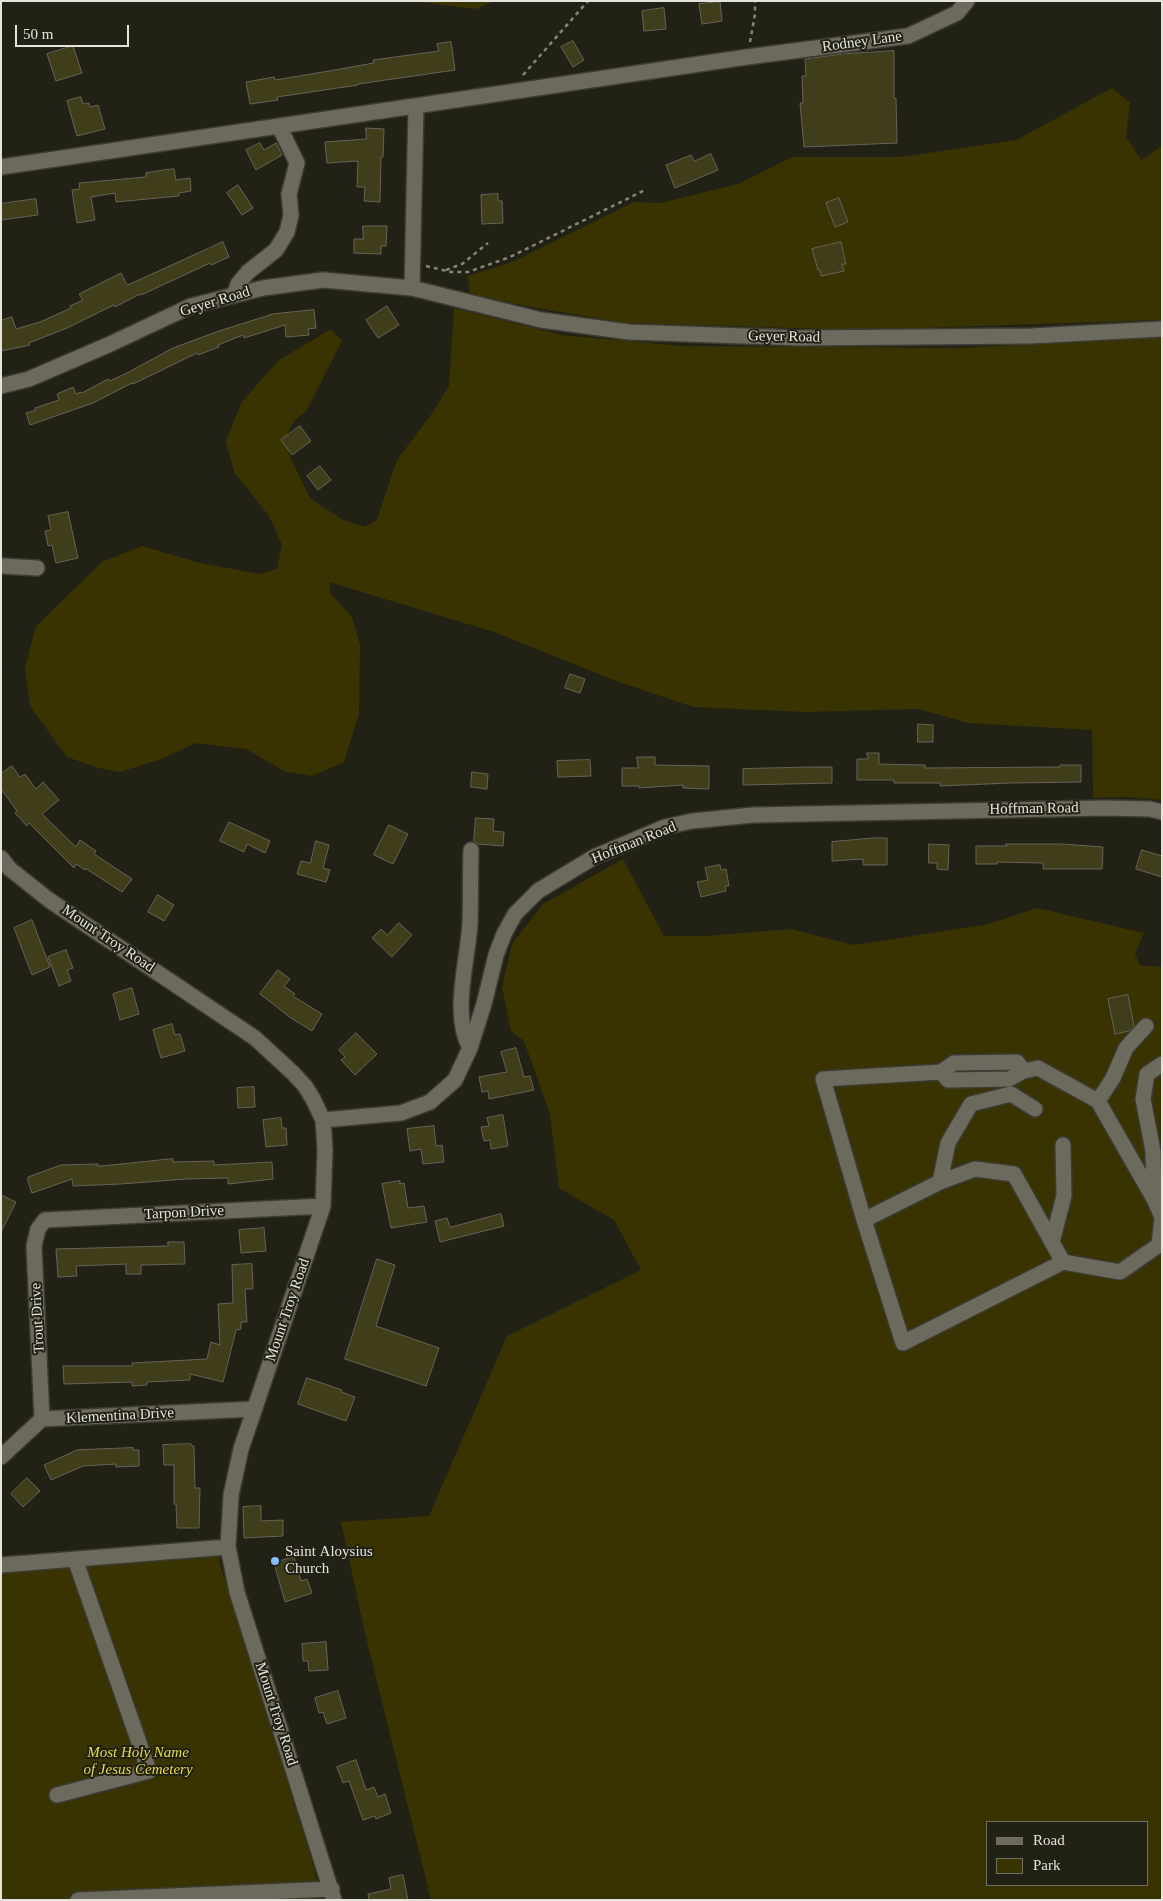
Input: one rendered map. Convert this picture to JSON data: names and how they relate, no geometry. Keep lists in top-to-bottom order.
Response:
{
  "streets": {
    "street": [
      "Rodney Lane",
      "Geyer Road",
      "Hoffman Road",
      "Mount Troy Road",
      "Tarpon Drive",
      "Trout Drive",
      "Klementina Drive"
    ]
  },
  "crossings": [
    ["Hoffman Road", "Mount Troy Road"],
    ["Mount Troy Road", "Tarpon Drive"],
    ["Mount Troy Road", "Klementina Drive"],
    ["Tarpon Drive", "Trout Drive"],
    ["Trout Drive", "Klementina Drive"]
  ],
  "parks": ["Most Holy Name of Jesus Cemetery"],
  "places": ["Saint Aloysius Church"],
  "legend": ["Road", "Park"],
  "scale_bar": "50 m"
}
